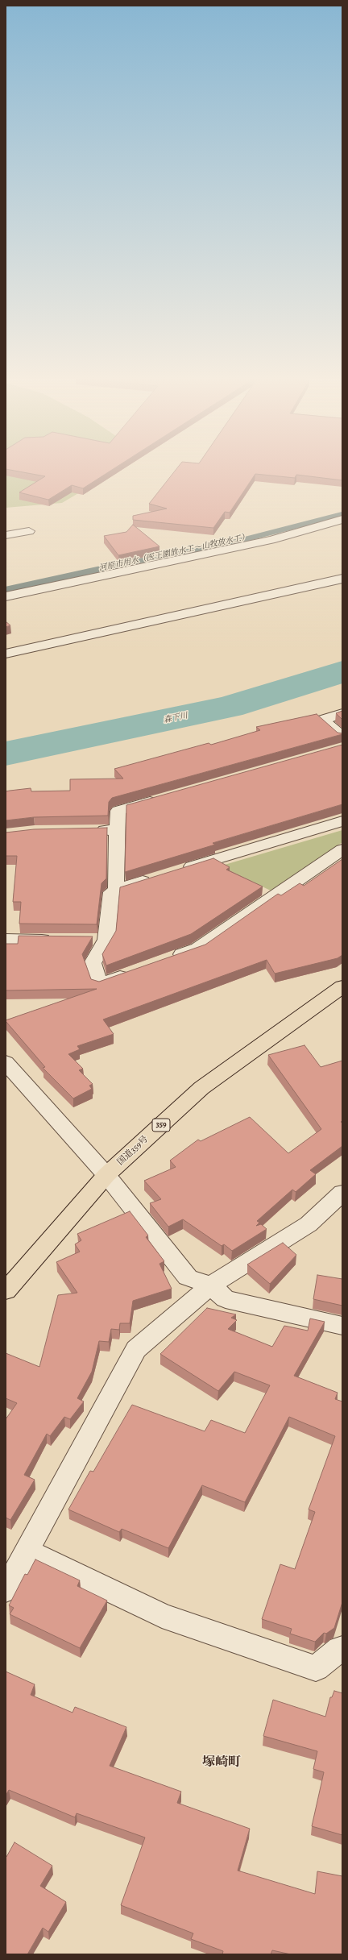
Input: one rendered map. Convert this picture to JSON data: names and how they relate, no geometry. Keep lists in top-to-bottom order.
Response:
{
  "streets": {
    "highway": ["359", "国道359号"]
  },
  "districts": ["塚崎町"],
  "water": ["河原市用水（医王園放水工～山牧放水工）", "森下川"]
}
